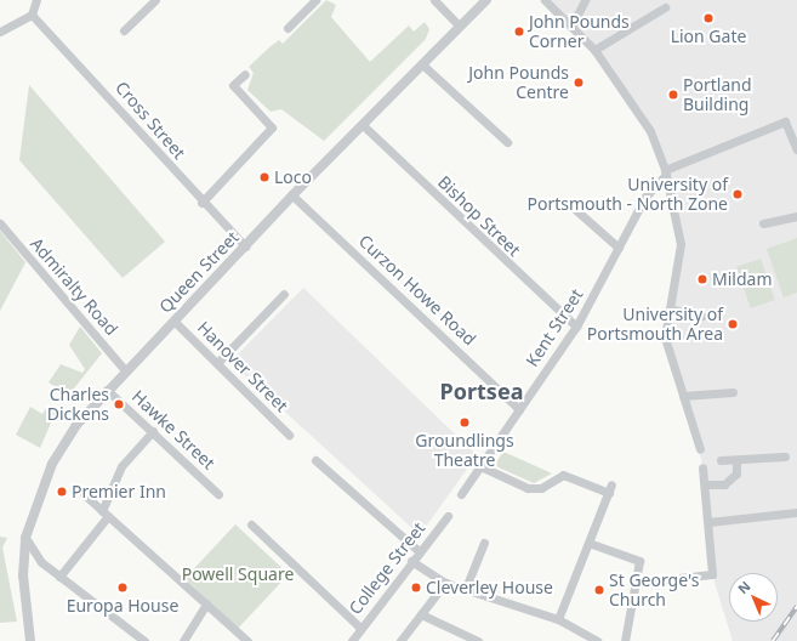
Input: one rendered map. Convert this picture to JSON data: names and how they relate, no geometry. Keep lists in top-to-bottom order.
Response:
{
  "streets": {
    "street": [
      "Cross Street",
      "Bishop Street",
      "Queen Street",
      "Admiralty Road",
      "Curzon Howe Road",
      "Kent Street",
      "Hanover Street",
      "Hawke Street",
      "College Street"
    ]
  },
  "crossings": [
    ["Cross Street", "Queen Street"],
    ["Bishop Street", "Queen Street"],
    ["Bishop Street", "Kent Street"],
    ["Queen Street", "Admiralty Road"],
    ["Queen Street", "Curzon Howe Road"],
    ["Queen Street", "Hanover Street"],
    ["Queen Street", "Hawke Street"],
    ["Curzon Howe Road", "Kent Street"]
  ],
  "districts": ["Portsea"],
  "parks": ["Powell Square"],
  "places": [
    "Lion Gate",
    "John Pounds Corner",
    "John Pounds Centre",
    "Portland Building",
    "Loco",
    "University of Portsmouth - North Zone",
    "Mildam",
    "University of Portsmouth Area",
    "Charles Dickens",
    "Groundlings Theatre",
    "Premier Inn",
    "Europa House",
    "Cleverley House",
    "St George's Church"
  ],
  "north": "top left"
}
